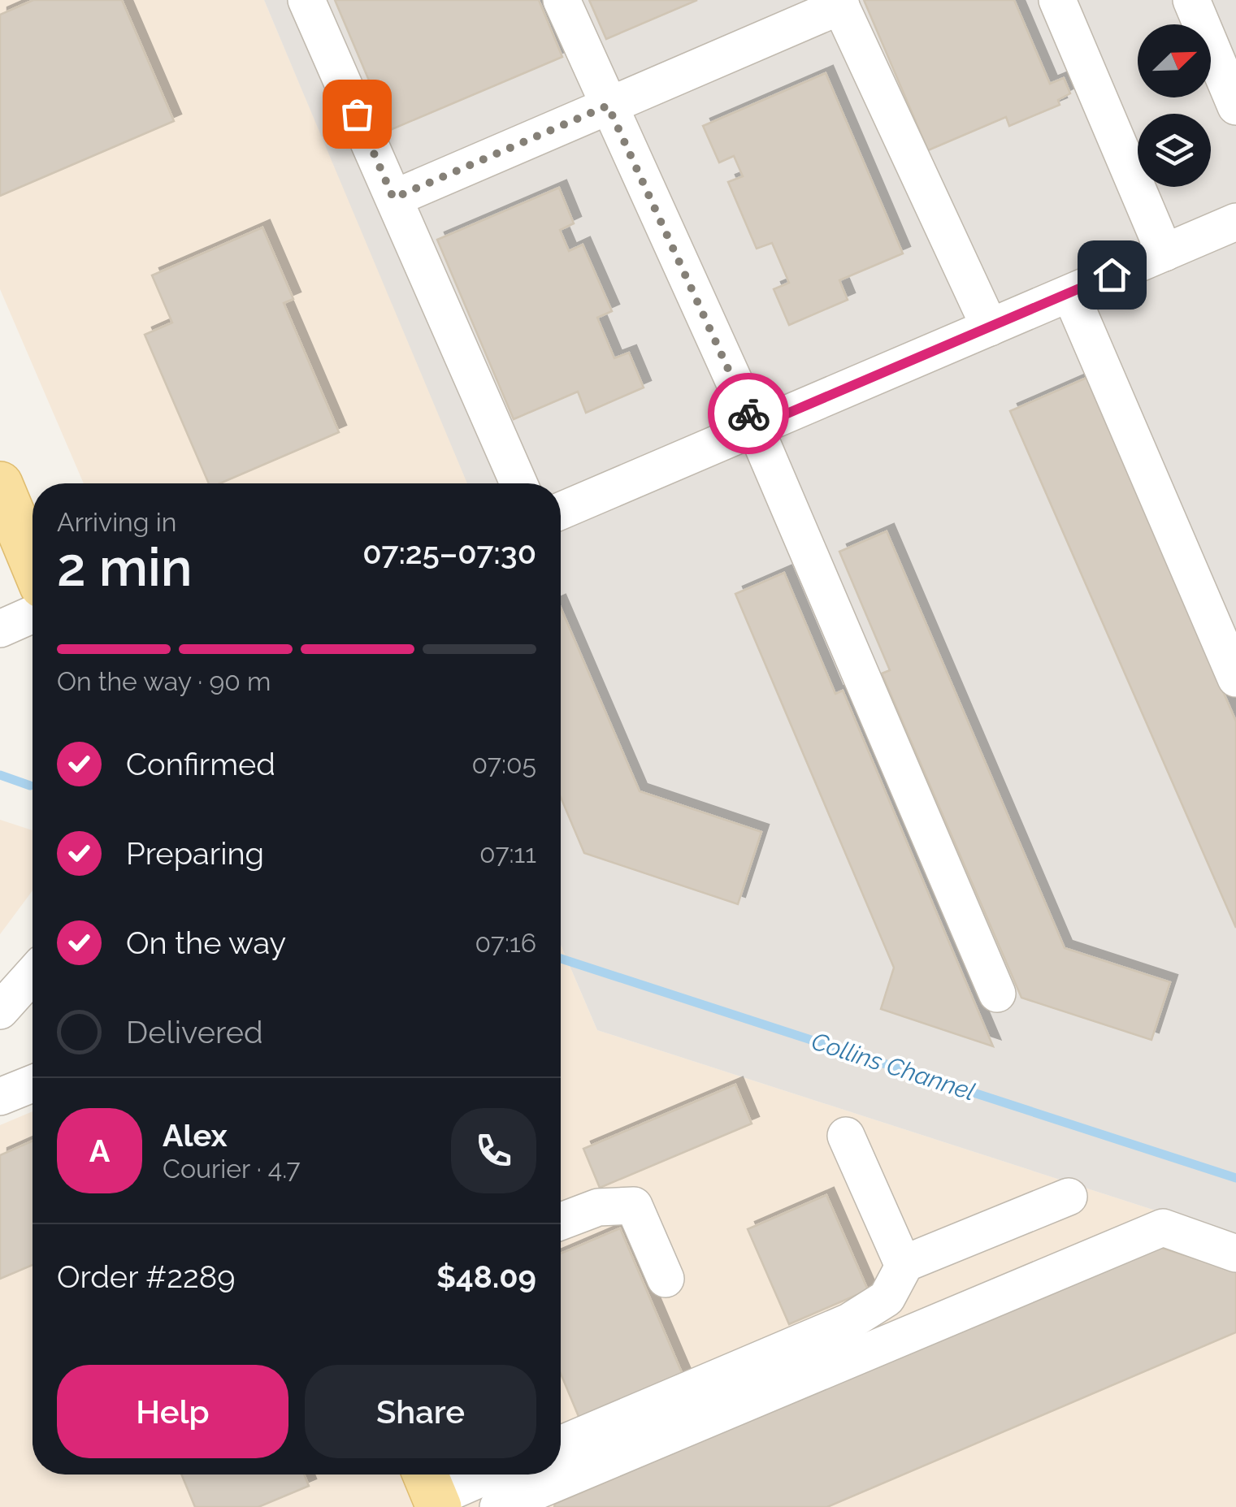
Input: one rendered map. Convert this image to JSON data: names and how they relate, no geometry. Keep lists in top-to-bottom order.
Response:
{
  "water": ["Collins Channel"],
  "north": "top right",
  "page": {
    "heading": ["2 min", "Arriving in", "07:25–07:30"],
    "panel": [
      "Alex",
      "Courier · 4.7",
      "Order #2289",
      "$48.09"
    ],
    "bar": "On the way · 90 m",
    "list": [
      ["Confirmed", "07:05"],
      ["Preparing", "07:11"],
      ["On the way", "07:16"],
      "Delivered"
    ],
    "round": "A",
    "buttons": ["Help", "Share"]
  }
}
